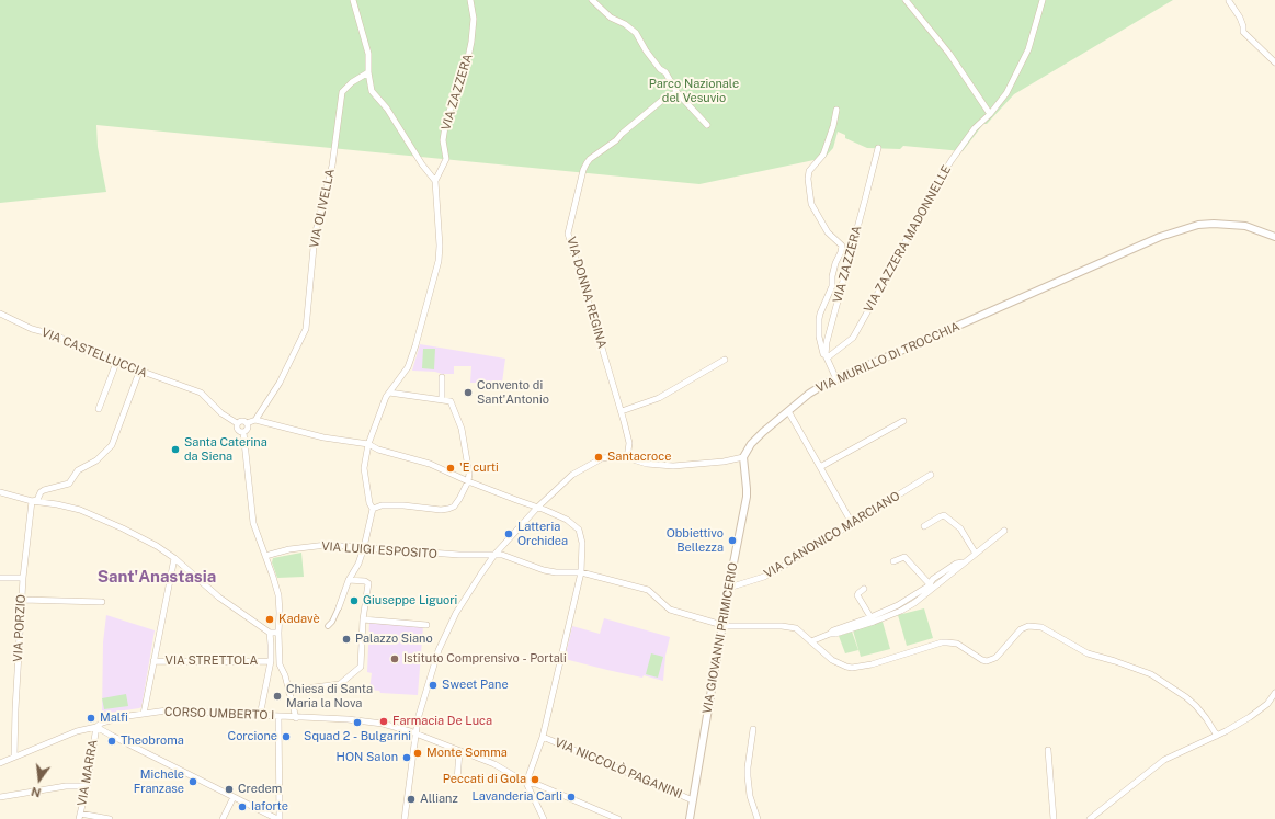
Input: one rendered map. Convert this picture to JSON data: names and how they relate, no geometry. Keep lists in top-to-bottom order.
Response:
{
  "streets": {
    "street": [
      "VIA ZAZZERA",
      "VIA OLIVELLA",
      "VIA ZAZZERA MADONNELLE",
      "VIA DONNA REGINA",
      "VIA CASTELLUCCIA",
      "VIA MURILLO DI TROCCHIA",
      "VIA CANONICO MARCIANO",
      "VIA LUIGI ESPOSITO",
      "VIA PORZIO",
      "VIA GIOVANNI PRIMICERIO",
      "VIA STRETTOLA",
      "CORSO UMBERTO I",
      "VIA NICCOLÒ PAGANINI",
      "VIA MARRA"
    ]
  },
  "crossings": [
    ["VIA ZAZZERA", "VIA ZAZZERA MADONNELLE"],
    ["VIA MURILLO DI TROCCHIA", "VIA GIOVANNI PRIMICERIO"],
    ["VIA CANONICO MARCIANO", "VIA GIOVANNI PRIMICERIO"],
    ["VIA LUIGI ESPOSITO", "VIA GIOVANNI PRIMICERIO"],
    ["VIA PORZIO", "CORSO UMBERTO I"],
    ["VIA GIOVANNI PRIMICERIO", "VIA NICCOLÒ PAGANINI"],
    ["CORSO UMBERTO I", "VIA MARRA"]
  ],
  "districts": ["Sant'Anastasia"],
  "parks": ["Parco Nazionale del Vesuvio"],
  "places": [
    "Convento di Sant'Antonio",
    "Santa Caterina da Siena",
    "Santacroce",
    "'E curti",
    "Latteria Orchidea",
    "Obbiettivo Bellezza",
    "Giuseppe Liguori",
    "Kadavè",
    "Palazzo Siano",
    "Istituto Comprensivo - Portali",
    "Sweet Pane",
    "Chiesa di Santa Maria la Nova",
    "Malfi",
    "Farmacia De Luca",
    "Squad 2 - Bulgarini",
    "Corcione",
    "Theobroma",
    "Monte Somma",
    "HON Salon",
    "Peccati di Gola",
    "Michele Franzase",
    "Credem",
    "Lavanderia Carli",
    "Allianz",
    "Iaforte"
  ],
  "north": "bottom"
}
